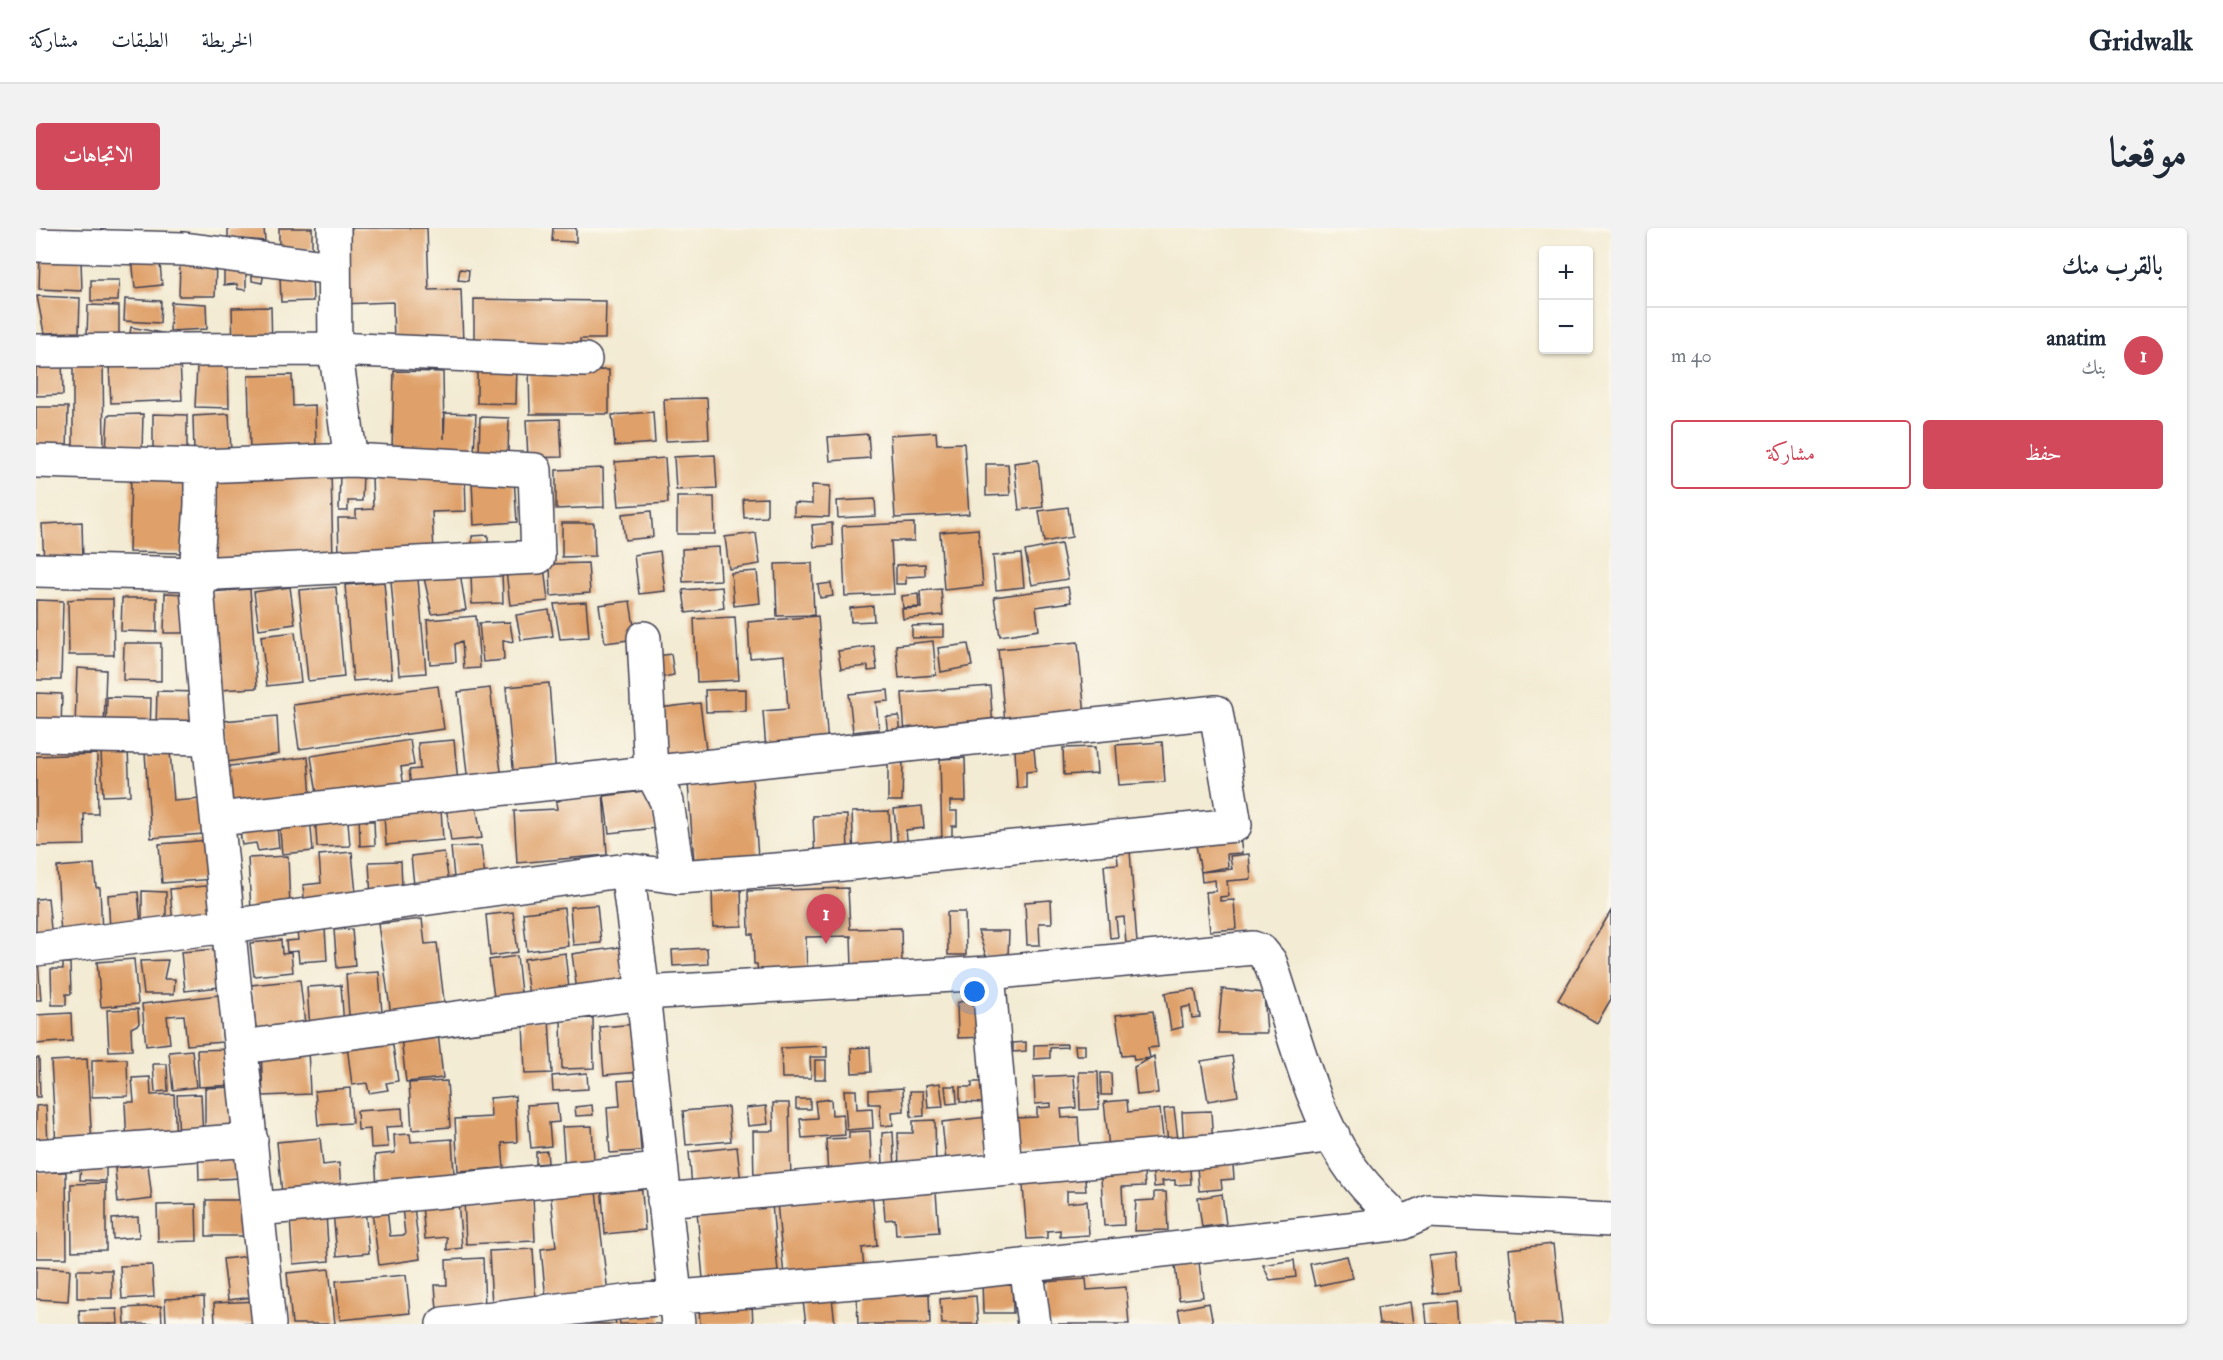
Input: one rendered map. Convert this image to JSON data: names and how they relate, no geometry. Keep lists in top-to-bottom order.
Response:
{
  "page": {
    "header": "Gridwalk",
    "nav": ["الخريطة", "الطبقات", "مشاركة"],
    "title": "موقعنا",
    "buttons": [
      "الاتجاهات",
      ["حفظ", "مشاركة"]
    ],
    "heading": "بالقرب منك",
    "map_buttons": ["+", "−"],
    "list": [
      {
        "mark": "1",
        "name": "anatim",
        "note": "بنك",
        "value": "40 m"
      }
    ],
    "pins": "1"
  }
}
